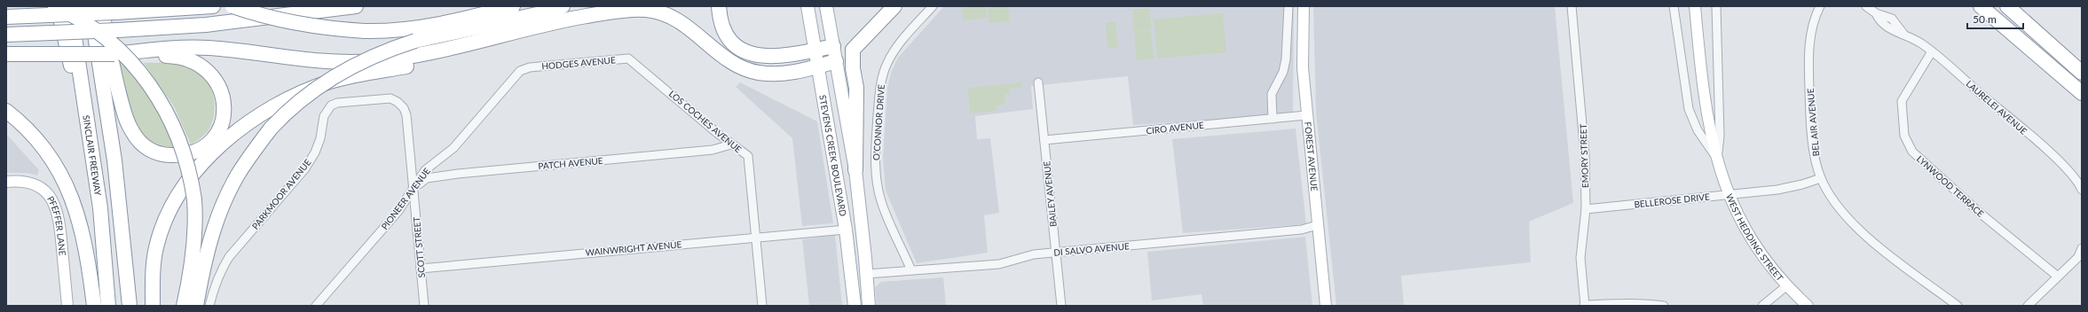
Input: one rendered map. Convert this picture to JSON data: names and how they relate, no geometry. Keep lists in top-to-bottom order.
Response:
{
  "streets": {
    "highway": ["SINCLAIR FREEWAY"],
    "main road": [
      "STEVENS CREEK BOULEVARD",
      "FOREST AVENUE",
      "PFEFFER LANE",
      "WEST HEDDING STREET"
    ],
    "street": [
      "HODGES AVENUE",
      "LAURELEI AVENUE",
      "LOS COCHES AVENUE",
      "O’CONNOR DRIVE",
      "BEL AIR AVENUE",
      "CIRO AVENUE",
      "EMORY STREET",
      "PATCH AVENUE",
      "LYNWOOD TERRACE",
      "PARKMOOR AVENUE",
      "BAILEY AVENUE",
      "PIONEER AVENUE",
      "BELLEROSE DRIVE",
      "SCOTT STREET",
      "WAINWRIGHT AVENUE",
      "DI SALVO AVENUE"
    ]
  },
  "crossings": [
    ["HODGES AVENUE", "LOS COCHES AVENUE"],
    ["HODGES AVENUE", "PIONEER AVENUE"],
    ["LAURELEI AVENUE", "LYNWOOD TERRACE"],
    ["LOS COCHES AVENUE", "PATCH AVENUE"],
    ["LOS COCHES AVENUE", "WAINWRIGHT AVENUE"],
    ["O’CONNOR DRIVE", "DI SALVO AVENUE"],
    ["BEL AIR AVENUE", "BELLEROSE DRIVE"],
    ["CIRO AVENUE", "FOREST AVENUE"],
    ["CIRO AVENUE", "BAILEY AVENUE"],
    ["STEVENS CREEK BOULEVARD", "WAINWRIGHT AVENUE"],
    ["STEVENS CREEK BOULEVARD", "DI SALVO AVENUE"],
    ["FOREST AVENUE", "DI SALVO AVENUE"],
    ["EMORY STREET", "BELLEROSE DRIVE"],
    ["PATCH AVENUE", "PIONEER AVENUE"],
    ["PATCH AVENUE", "SCOTT STREET"],
    ["PARKMOOR AVENUE", "SCOTT STREET"],
    ["BAILEY AVENUE", "DI SALVO AVENUE"],
    ["PIONEER AVENUE", "SCOTT STREET"],
    ["BELLEROSE DRIVE", "WEST HEDDING STREET"],
    ["SCOTT STREET", "WAINWRIGHT AVENUE"]
  ],
  "scale_bar": "50 m"
}
